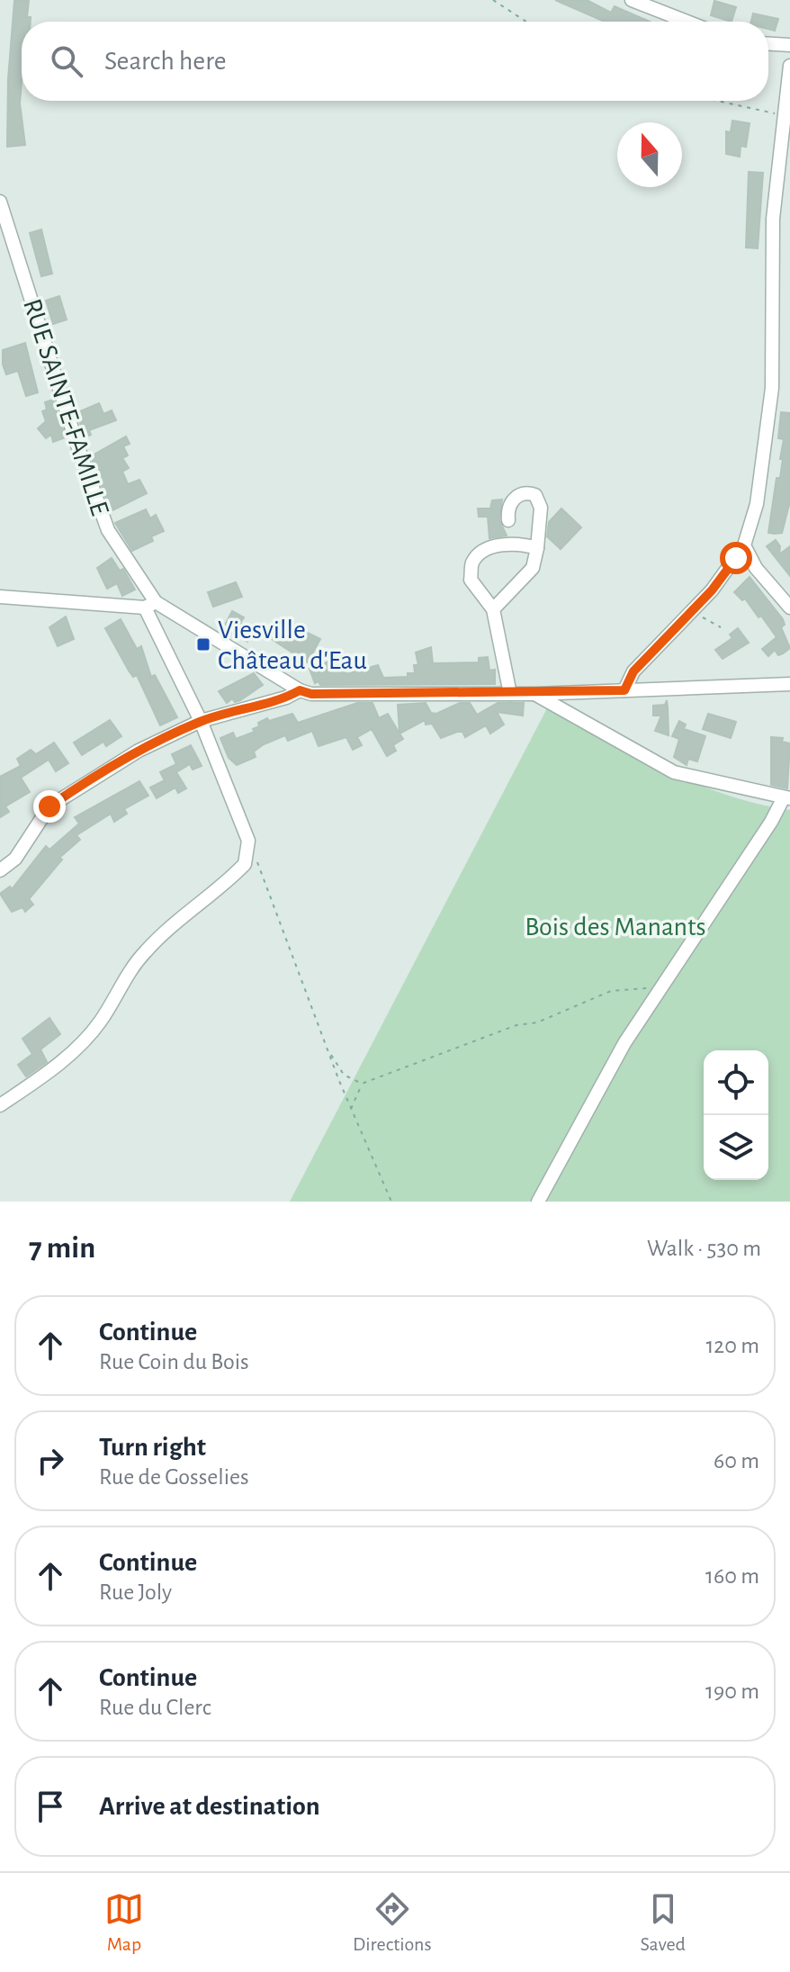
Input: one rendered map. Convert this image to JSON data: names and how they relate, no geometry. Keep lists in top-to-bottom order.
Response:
{
  "streets": {
    "street": ["RUE SAINTE-FAMILLE"]
  },
  "parks": ["Bois des Manants"],
  "places": {
    "transit": ["Viesville Château d'Eau"]
  },
  "north": "top",
  "page": {
    "search": "Search here",
    "heading": ["7 min", "Walk · 530 m"],
    "list": [
      ["Continue", "Rue Coin du Bois", "120 m"],
      ["Turn right", "Rue de Gosselies", "60 m"],
      ["Continue", "Rue Joly", "160 m"],
      ["Continue", "Rue du Clerc", "190 m"],
      "Arrive at destination"
    ],
    "nav": ["Map", "Directions", "Saved"]
  }
}
